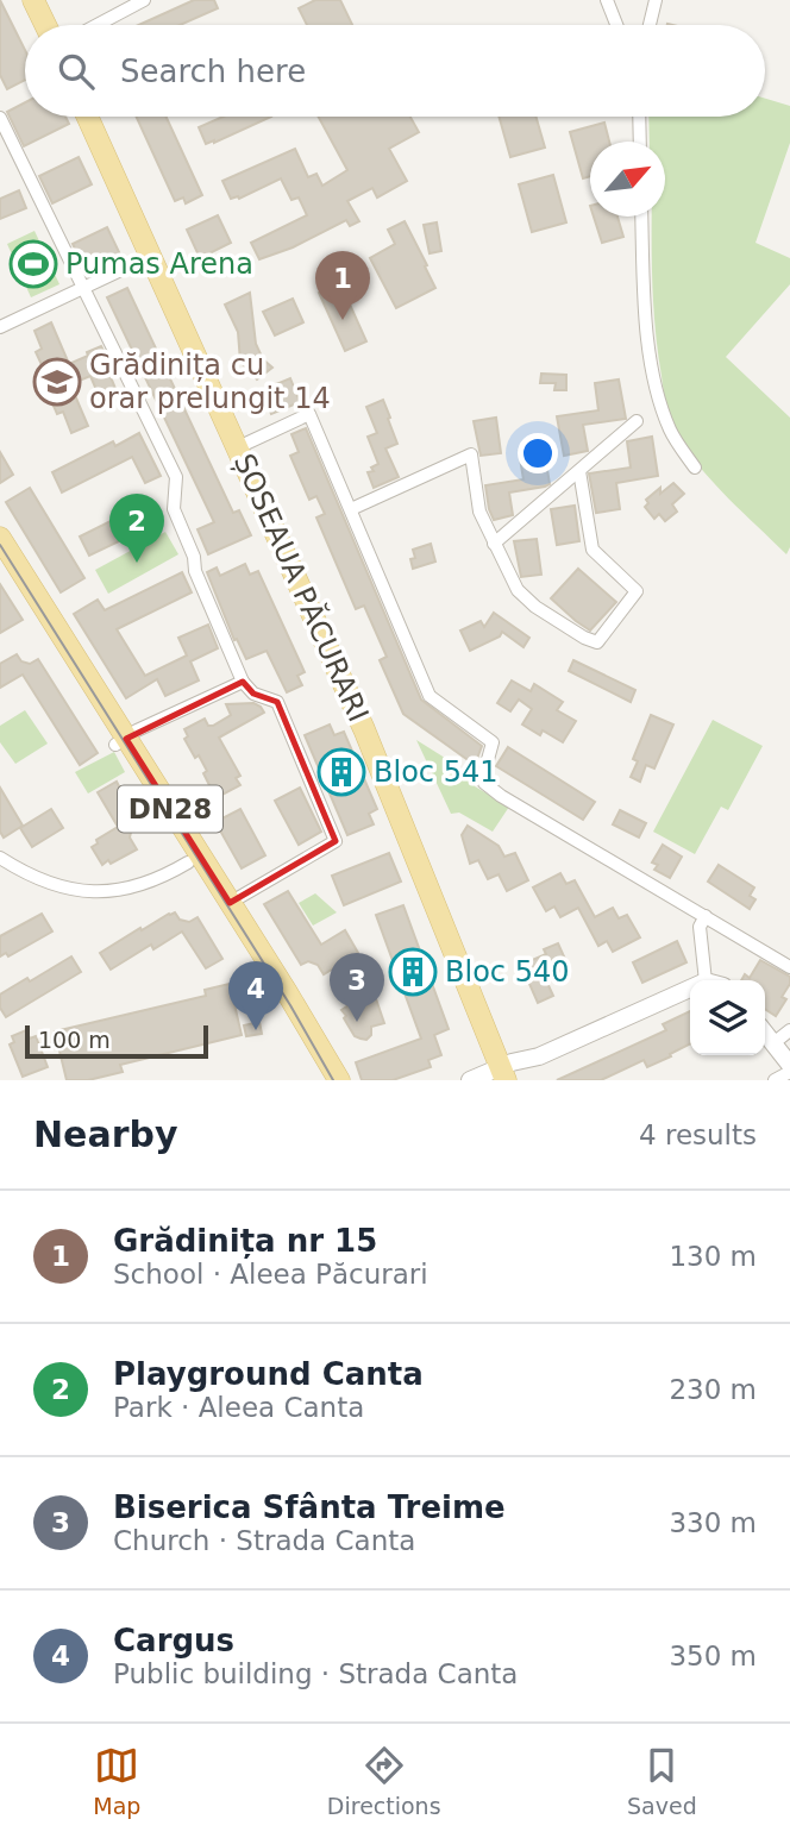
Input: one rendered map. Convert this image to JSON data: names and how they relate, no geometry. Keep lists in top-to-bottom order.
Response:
{
  "streets": {
    "main road": ["ȘOSEAUA PĂCURARI", "DN28"]
  },
  "places": {
    "sports": ["Pumas Arena"],
    "school or university": ["Grădinița cu orar prelungit 14"],
    "building": ["Bloc 541", "Bloc 540"]
  },
  "scale_bar": "100 m",
  "north": "top right",
  "page": {
    "search": "Search here",
    "pins": [
      "1",
      "2",
      "3",
      "4"
    ],
    "scale": "100 m",
    "heading": ["Nearby", "4 results"],
    "list": [
      {
        "mark": "1",
        "name": "Grădinița nr 15",
        "note": "School · Aleea Păcurari",
        "value": "130 m"
      },
      {
        "mark": "2",
        "name": "Playground Canta",
        "note": "Park · Aleea Canta",
        "value": "230 m"
      },
      {
        "mark": "3",
        "name": "Biserica Sfânta Treime",
        "note": "Church · Strada Canta",
        "value": "330 m"
      },
      {
        "mark": "4",
        "name": "Cargus",
        "note": "Public building · Strada Canta",
        "value": "350 m"
      }
    ],
    "nav": ["Map", "Directions", "Saved"]
  }
}
